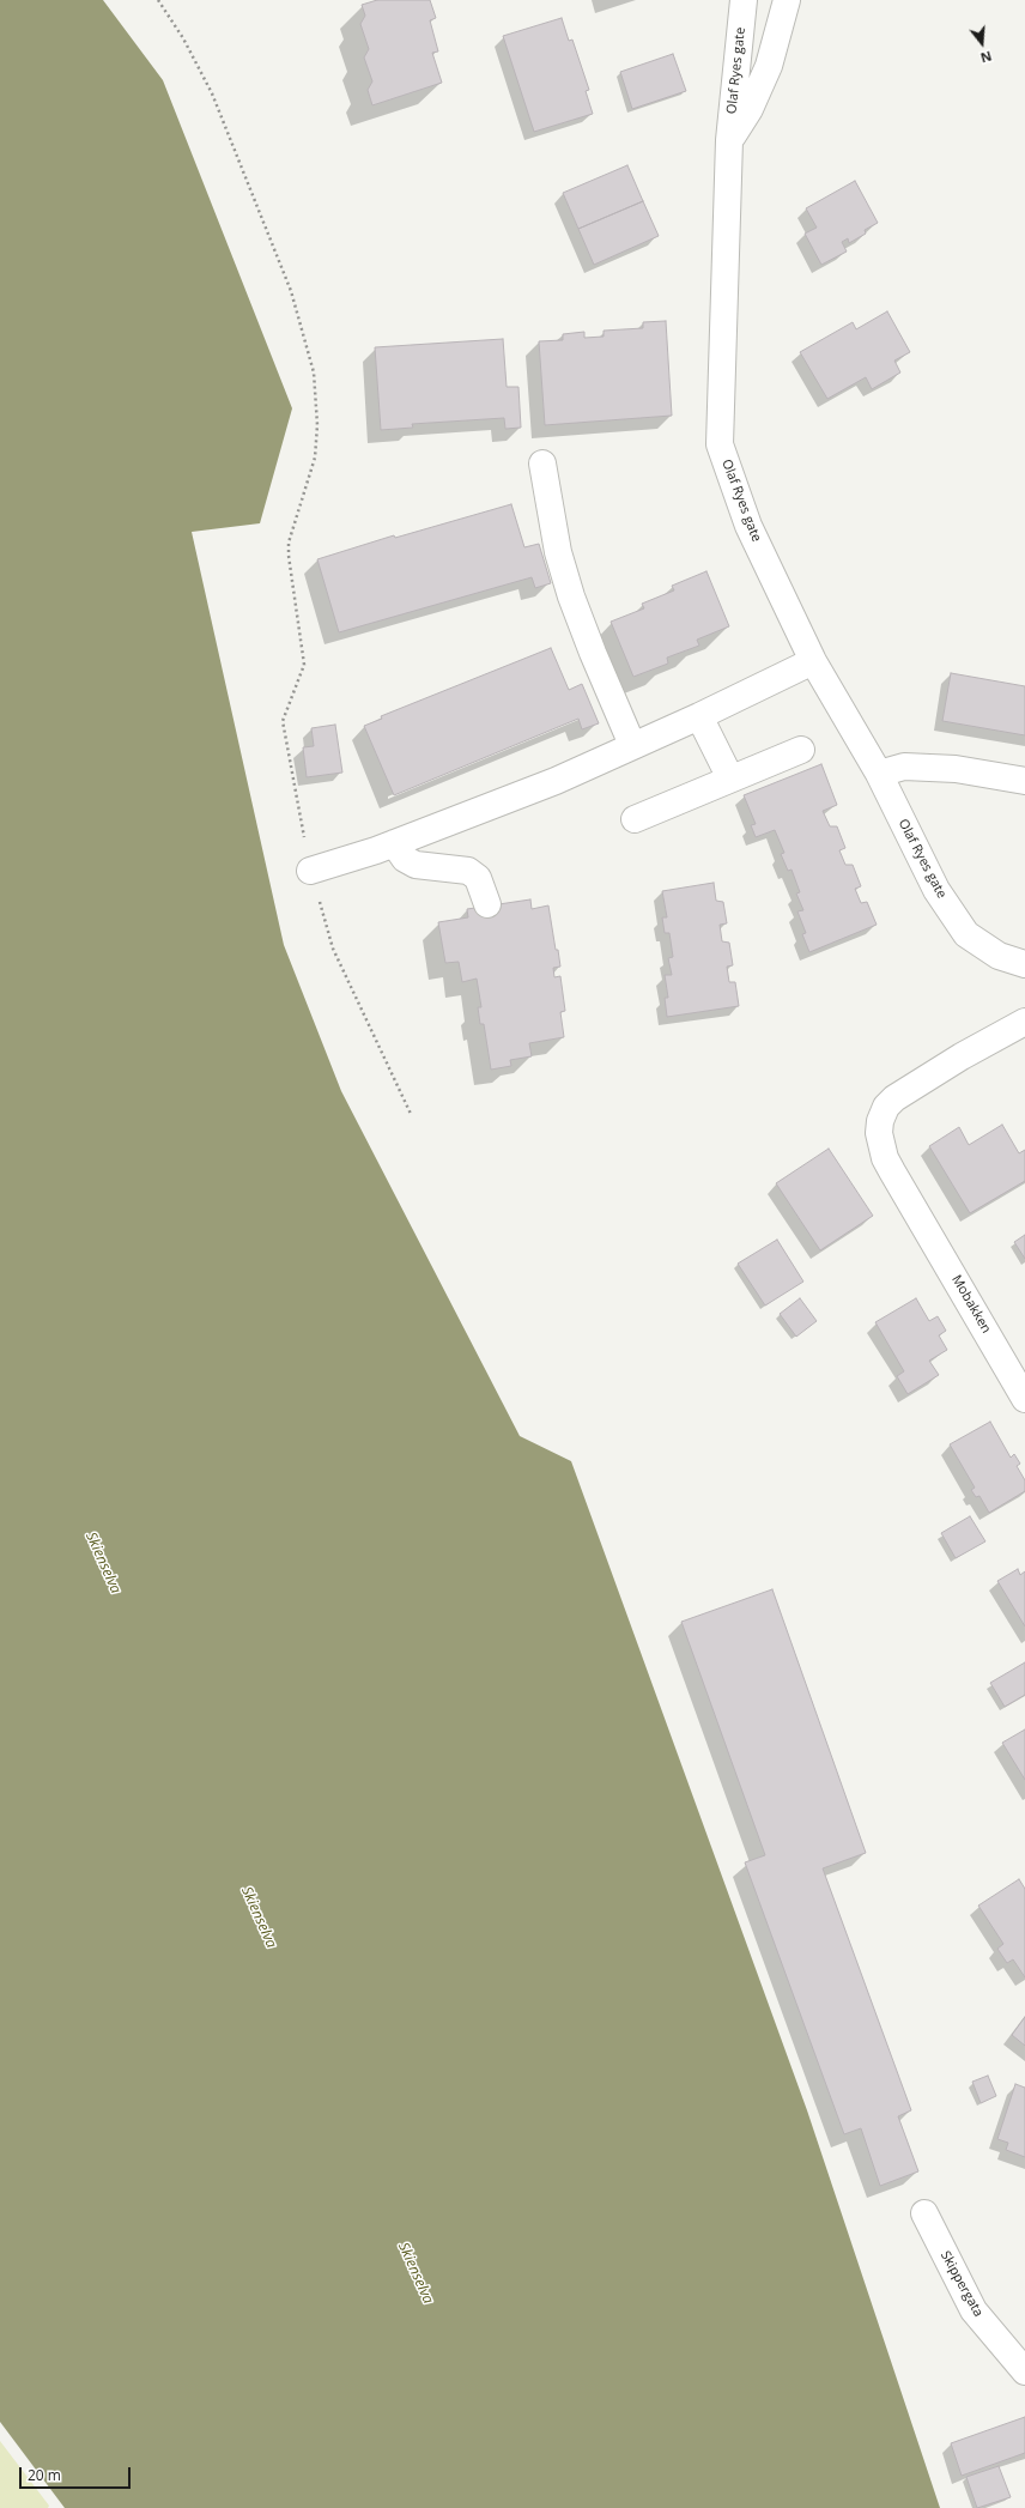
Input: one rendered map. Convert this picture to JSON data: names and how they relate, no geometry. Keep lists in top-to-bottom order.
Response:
{
  "streets": {
    "street": ["Olaf Ryes gate", "Mobakken", "Skippergata"]
  },
  "water": ["Skienselva"],
  "scale_bar": "20 m",
  "north": "bottom"
}
